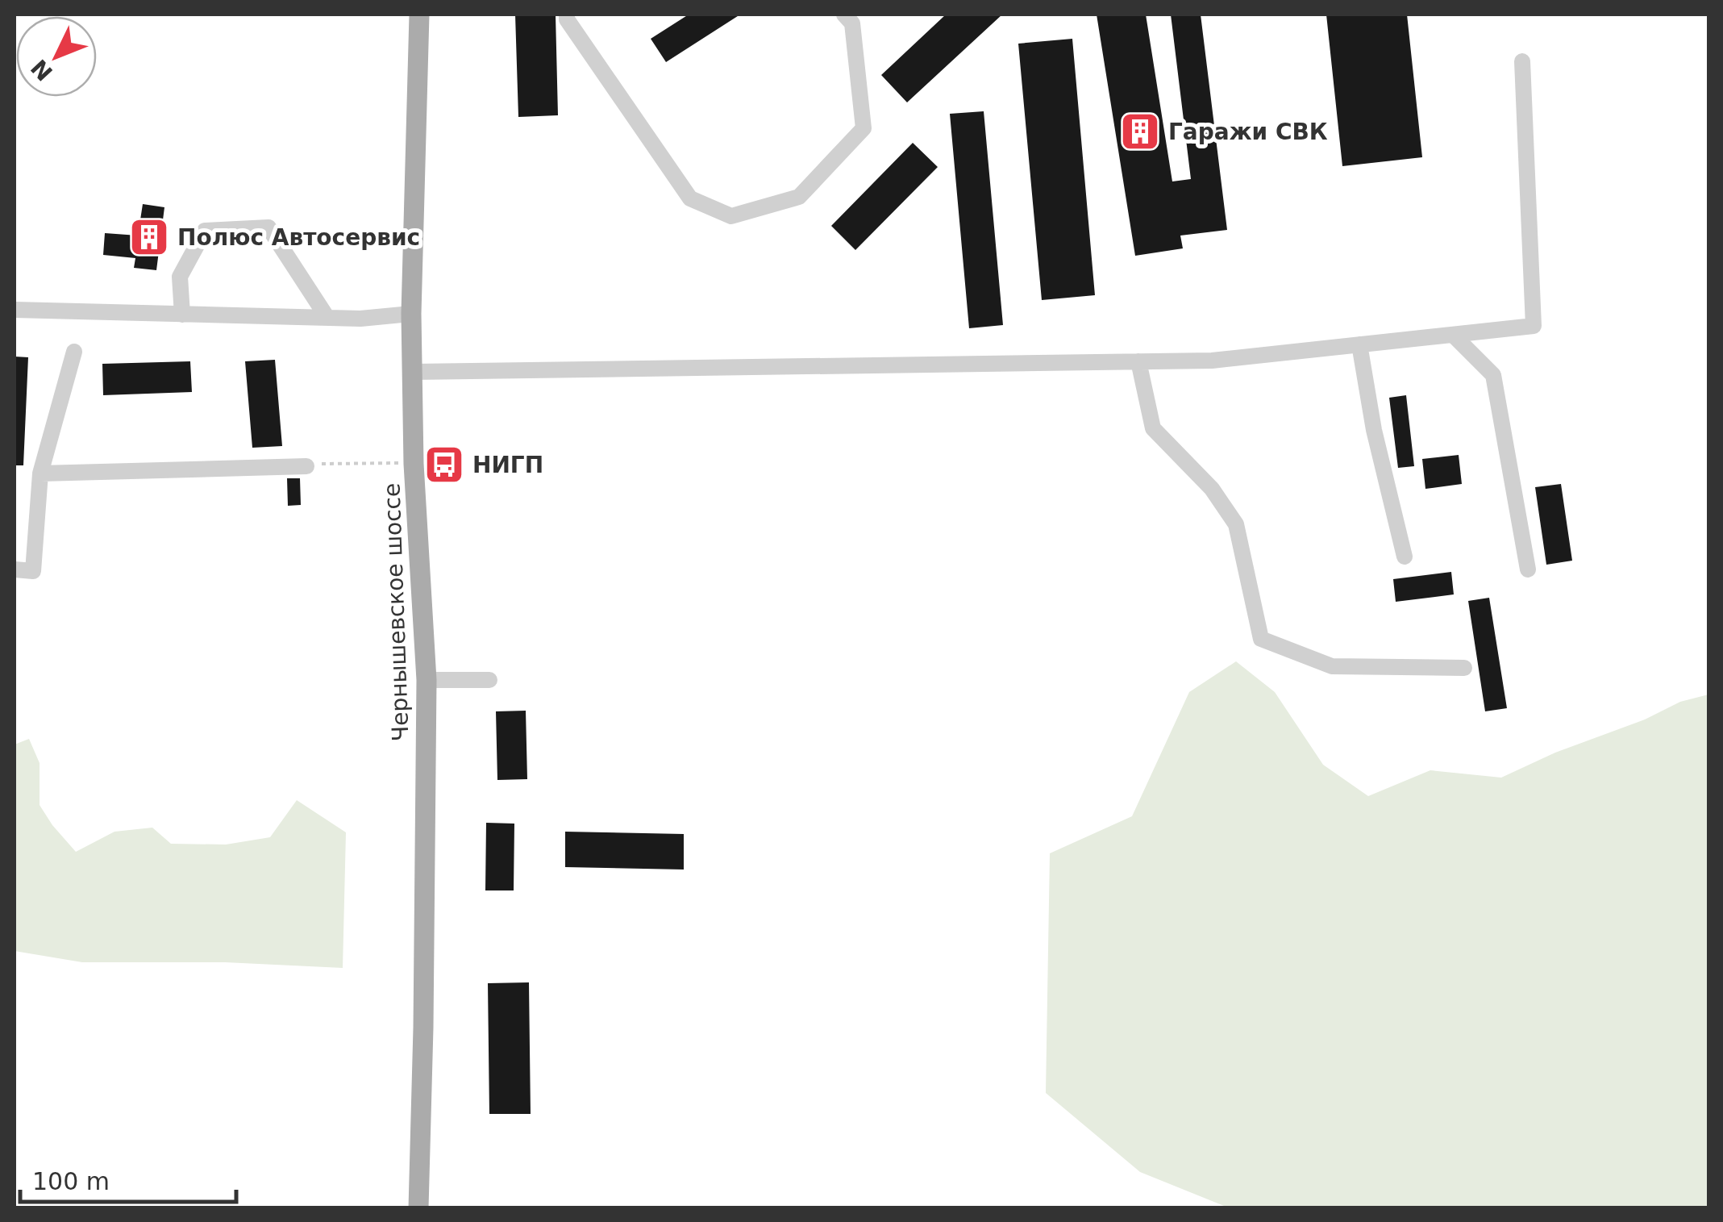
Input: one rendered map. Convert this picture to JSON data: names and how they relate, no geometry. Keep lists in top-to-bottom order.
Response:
{
  "streets": {
    "main road": ["Чернышевское шоссе"]
  },
  "places": {
    "building": ["Гаражи СВК", "Полюс Автосервис"],
    "bus stop": ["НИГП"]
  },
  "scale_bar": "100 m",
  "north": "bottom left"
}
